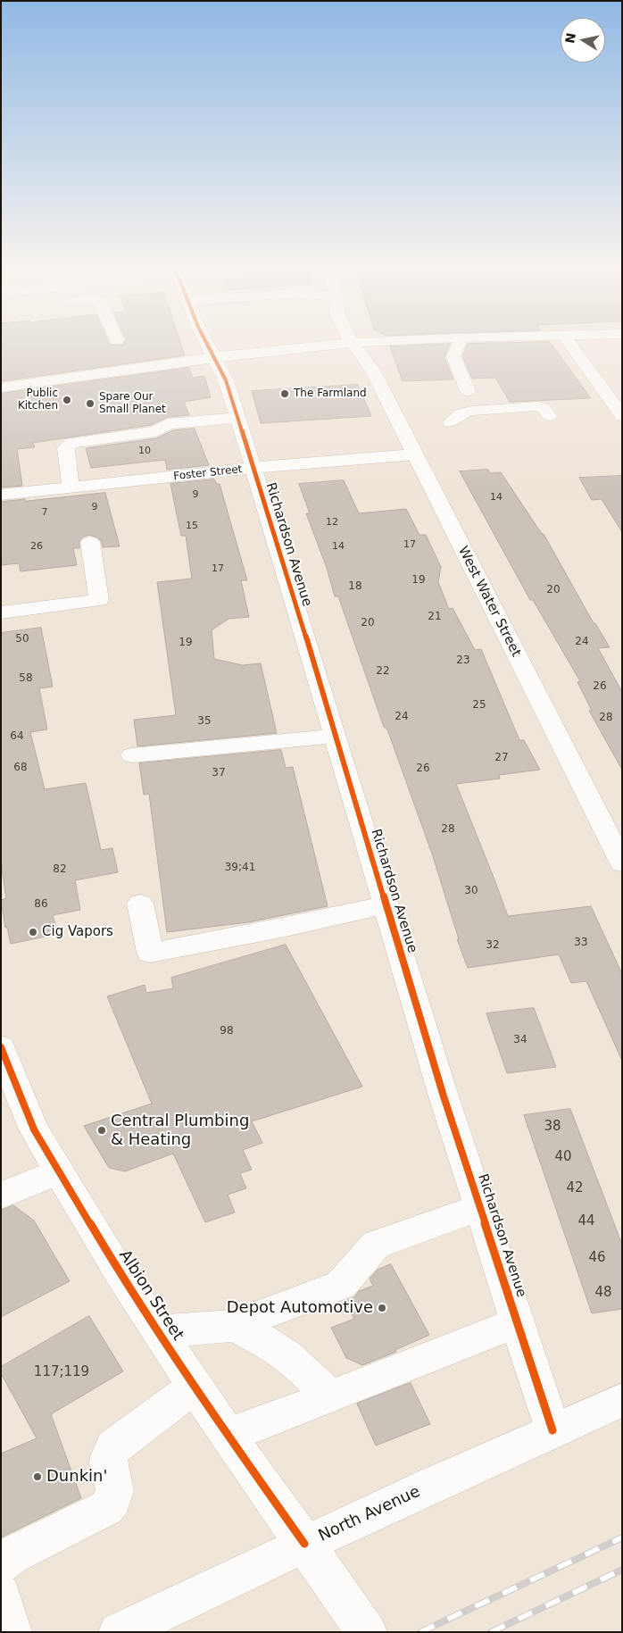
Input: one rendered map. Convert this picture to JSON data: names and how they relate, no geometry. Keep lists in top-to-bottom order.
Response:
{
  "streets": {
    "street": [
      "Foster Street",
      "Richardson Avenue",
      "West Water Street",
      "Albion Street",
      "North Avenue"
    ]
  },
  "crossings": [
    ["Foster Street", "Richardson Avenue"],
    ["Foster Street", "West Water Street"],
    ["Richardson Avenue", "North Avenue"],
    ["Albion Street", "North Avenue"]
  ],
  "places": [
    "The Farmland",
    "Public Kitchen",
    "Spare Our Small Planet",
    "Cig Vapors",
    "Central Plumbing & Heating",
    "Depot Automotive",
    "Dunkin'"
  ],
  "house_numbers": [
    "10",
    "9",
    "14",
    "9",
    "7",
    "12",
    "15",
    "17",
    "26",
    "14",
    "17",
    "19",
    "18",
    "20",
    "21",
    "20",
    "50",
    "24",
    "19",
    "23",
    "22",
    "58",
    "26",
    "25",
    "24",
    "28",
    "35",
    "64",
    "27",
    "68",
    "26",
    "37",
    "28",
    "39;41",
    "82",
    "30",
    "86",
    "33",
    "32",
    "98",
    "34",
    "38",
    "40",
    "42",
    "44",
    "46",
    "48",
    "117;119"
  ],
  "north": "left"
}
